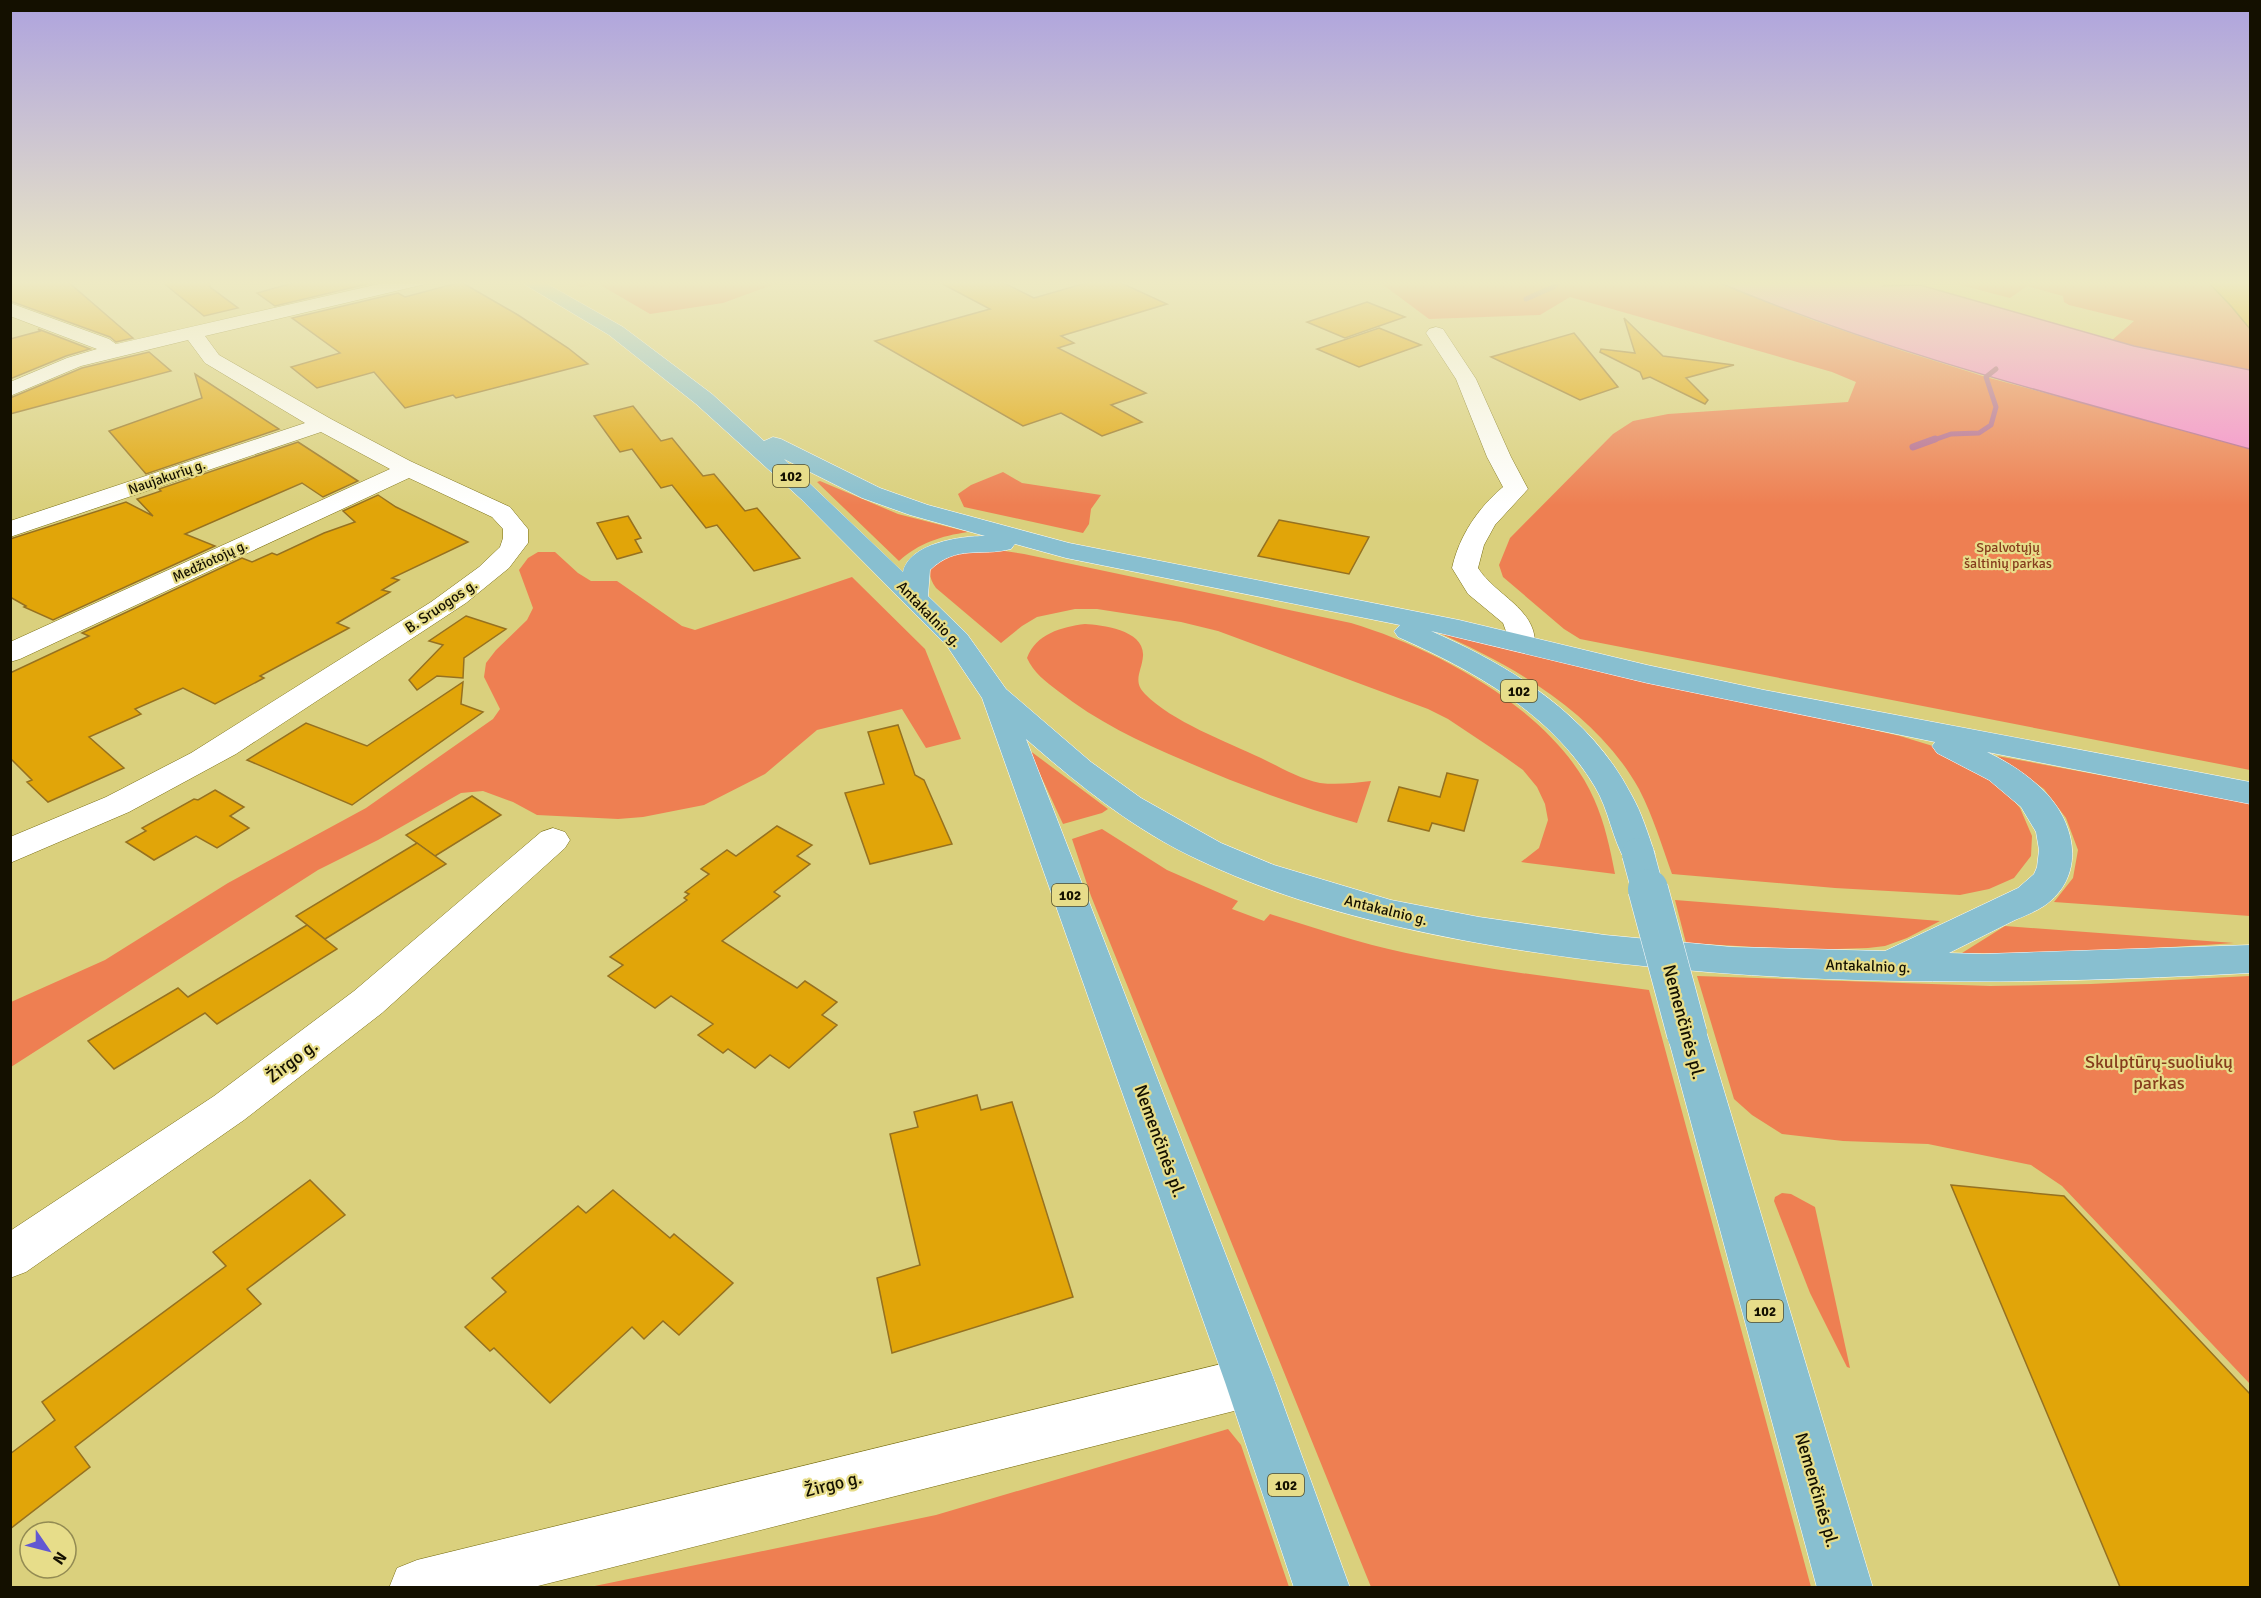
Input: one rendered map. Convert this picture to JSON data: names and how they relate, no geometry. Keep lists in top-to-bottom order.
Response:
{
  "streets": {
    "main road": ["102", "Antakalnio g.", "Nemenčinės pl."],
    "street": [
      "Naujakurių g.",
      "Medžiotojų g.",
      "B. Sruogos g.",
      "Žirgo g."
    ]
  },
  "crossings": [
    ["Naujakurių g.", "B. Sruogos g."],
    ["Medžiotojų g.", "B. Sruogos g."],
    ["Antakalnio g.", "Nemenčinės pl."],
    ["Nemenčinės pl.", "Žirgo g."]
  ],
  "parks": ["Spalvotųjų šaltinių parkas", "Skulptūrų-suoliukų parkas"],
  "north": "bottom right"
}
